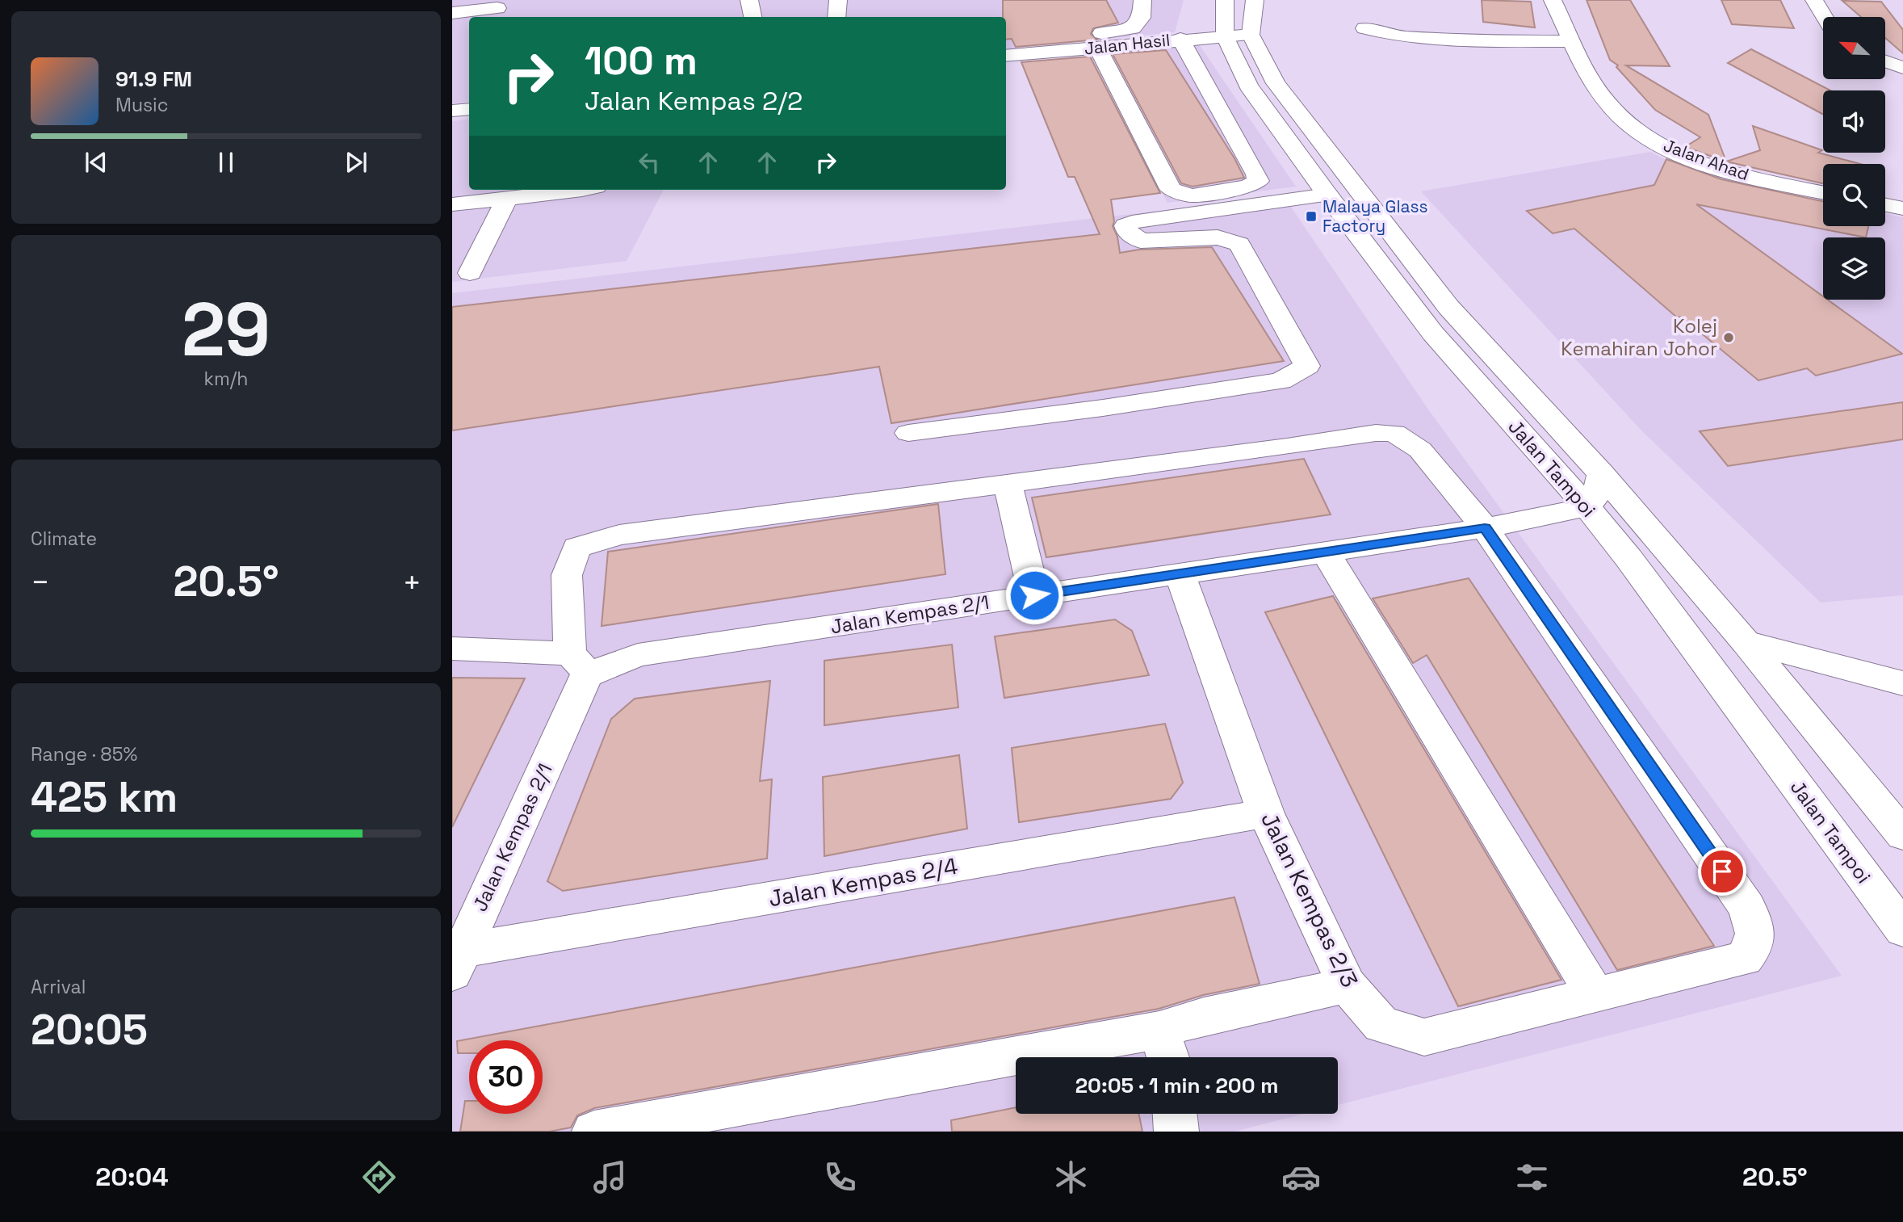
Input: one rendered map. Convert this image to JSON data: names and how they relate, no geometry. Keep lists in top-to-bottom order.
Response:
{
  "streets": {
    "street": [
      "Jalan Hasil",
      "Jalan Ahad",
      "Jalan Tampoi",
      "Jalan Kempas 2/1",
      "Jalan Kempas 2/4",
      "Jalan Kempas 2/3"
    ]
  },
  "crossings": [
    ["Jalan Hasil", "Jalan Tampoi"],
    ["Jalan Tampoi", "Jalan Kempas 2/1"],
    ["Jalan Kempas 2/1", "Jalan Kempas 2/4"],
    ["Jalan Kempas 2/1", "Jalan Kempas 2/3"],
    ["Jalan Kempas 2/4", "Jalan Kempas 2/3"]
  ],
  "places": {
    "transit": ["Malaya Glass Factory"],
    "other": ["Kolej Kemahiran Johor"]
  },
  "north": "top left",
  "page": {
    "turn": ["100 m", "Jalan Kempas 2/2"],
    "song": ["91.9 FM", "Music"],
    "tile": [
      ["29", "km/h"],
      "Climate",
      ["Range · 85%", "425 km"],
      ["Arrival", "20:05"]
    ],
    "heat": ["−", "20.5°", "+"],
    "limit": "30",
    "trip": "20:05 · 1 min · 200 m",
    "tabs": ["20:04", "20.5°"]
  }
}
